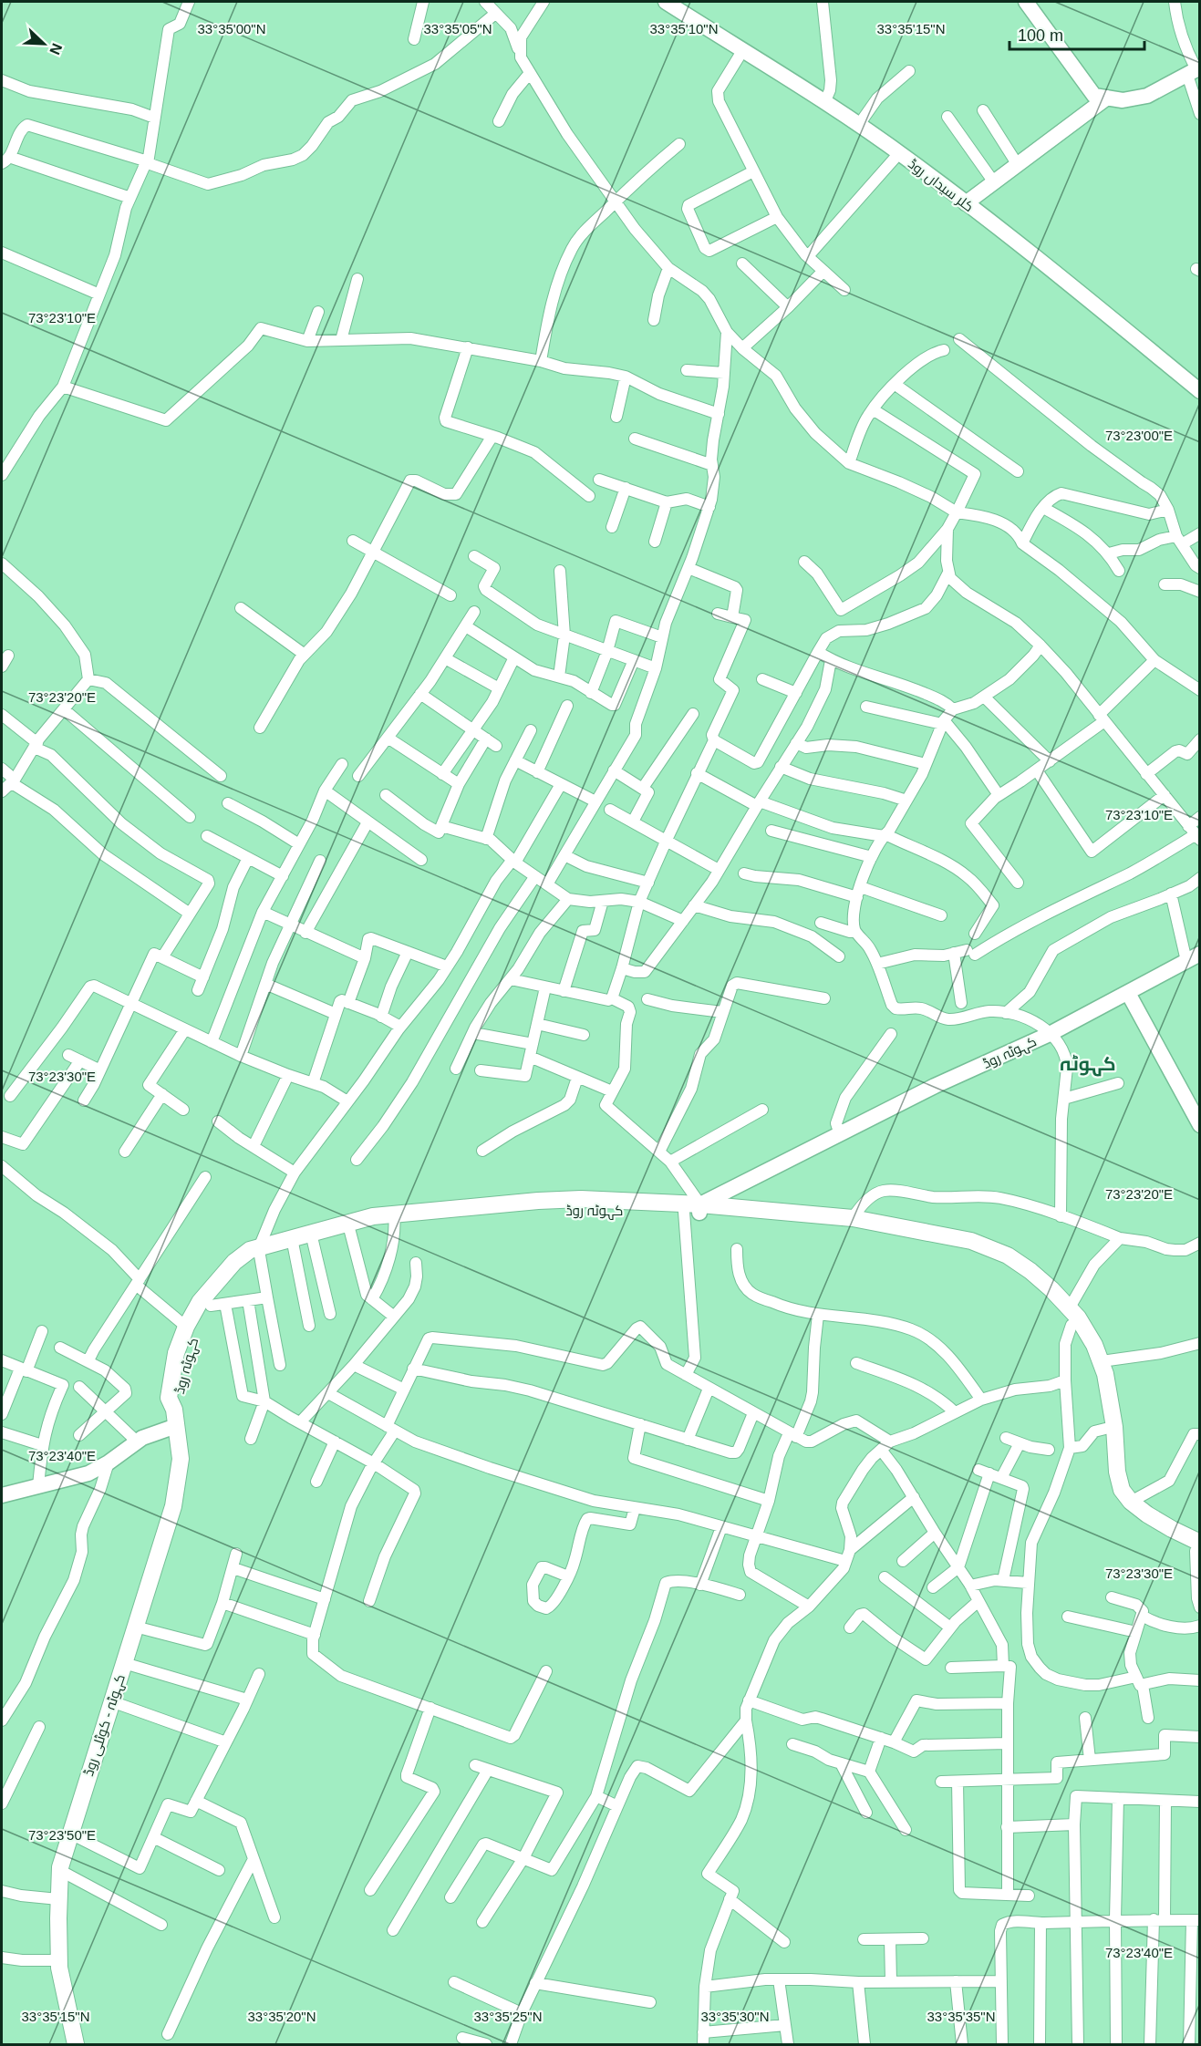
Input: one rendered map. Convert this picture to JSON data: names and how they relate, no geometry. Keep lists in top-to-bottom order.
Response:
{
  "streets": {
    "main road": ["کلر سیداں روڈ", "کہوٹہ روڈ", "کہوٹہ - کوٹلی روڈ"]
  },
  "crossings": [
    ["کہوٹہ روڈ", "کہوٹہ - کوٹلی روڈ"]
  ],
  "districts": ["کہوٹہ"],
  "scale_bar": "100 m",
  "north": "bottom right",
  "coordinates": [
    "33°35'00\"N",
    "33°35'05\"N",
    "33°35'10\"N",
    "33°35'15\"N",
    "73°23'10\"E",
    "73°23'00\"E",
    "73°23'20\"E",
    "73°23'30\"E",
    "73°23'40\"E",
    "73°23'50\"E",
    "33°35'20\"N",
    "33°35'25\"N",
    "33°35'30\"N",
    "33°35'35\"N"
  ]
}
